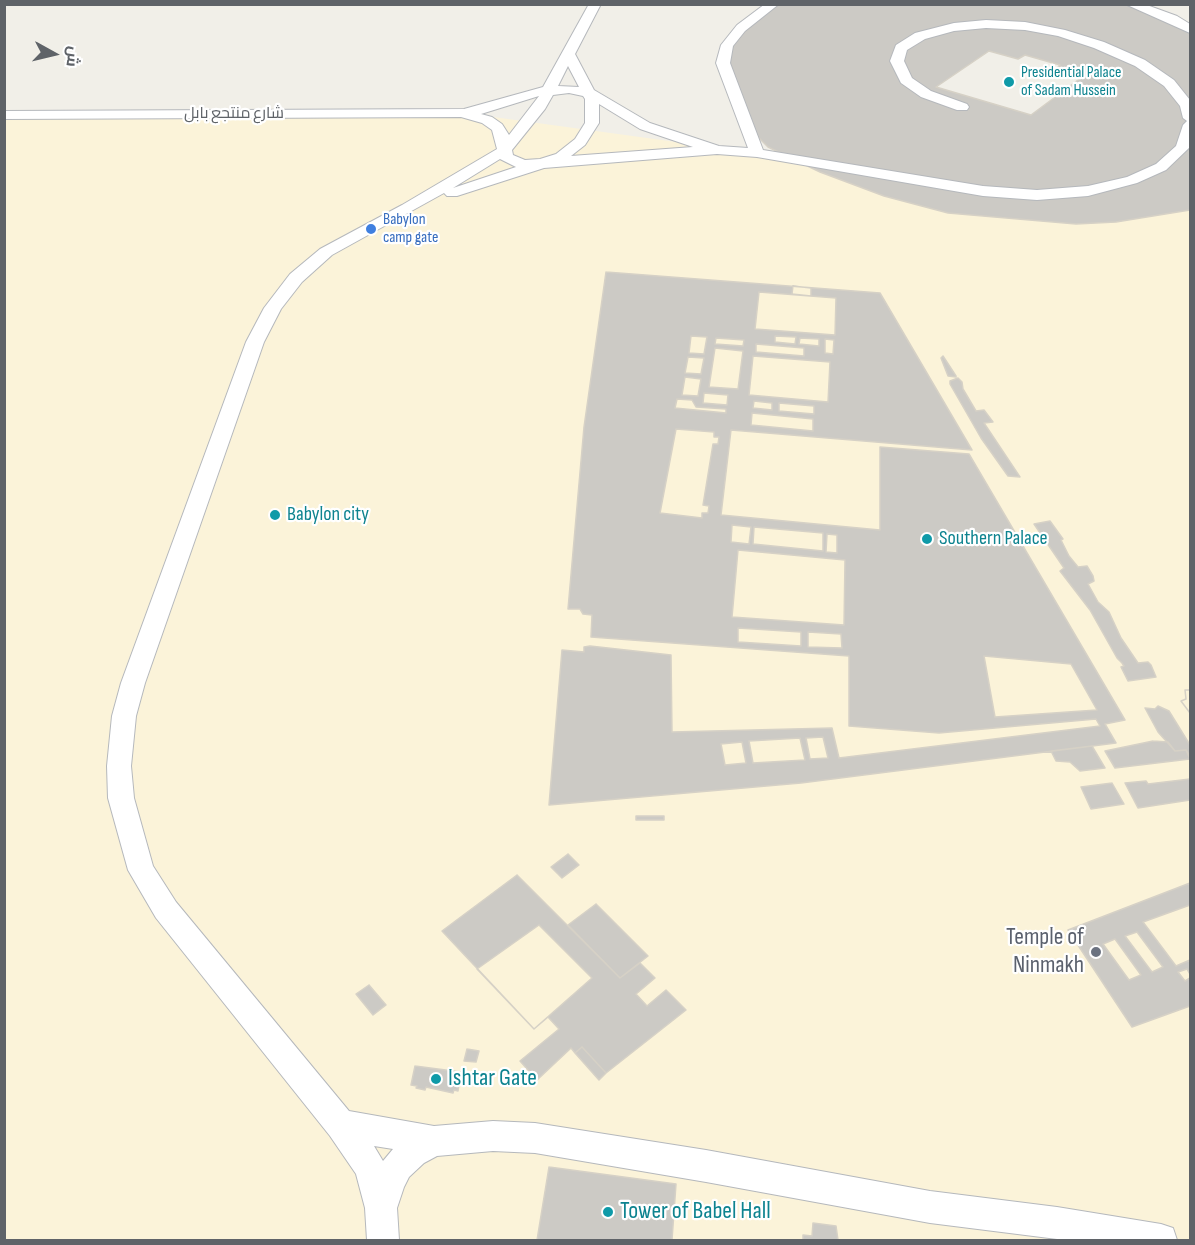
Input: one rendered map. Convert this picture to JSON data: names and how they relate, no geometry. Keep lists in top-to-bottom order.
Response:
{
  "streets": {
    "street": ["شارع منتجع بابل"]
  },
  "places": [
    "Presidential Palace of Sadam Hussein",
    "Babylon camp gate",
    "Babylon city",
    "Southern Palace",
    "Temple of Ninmakh",
    "Ishtar Gate",
    "Tower of Babel Hall"
  ],
  "north": "right"
}
